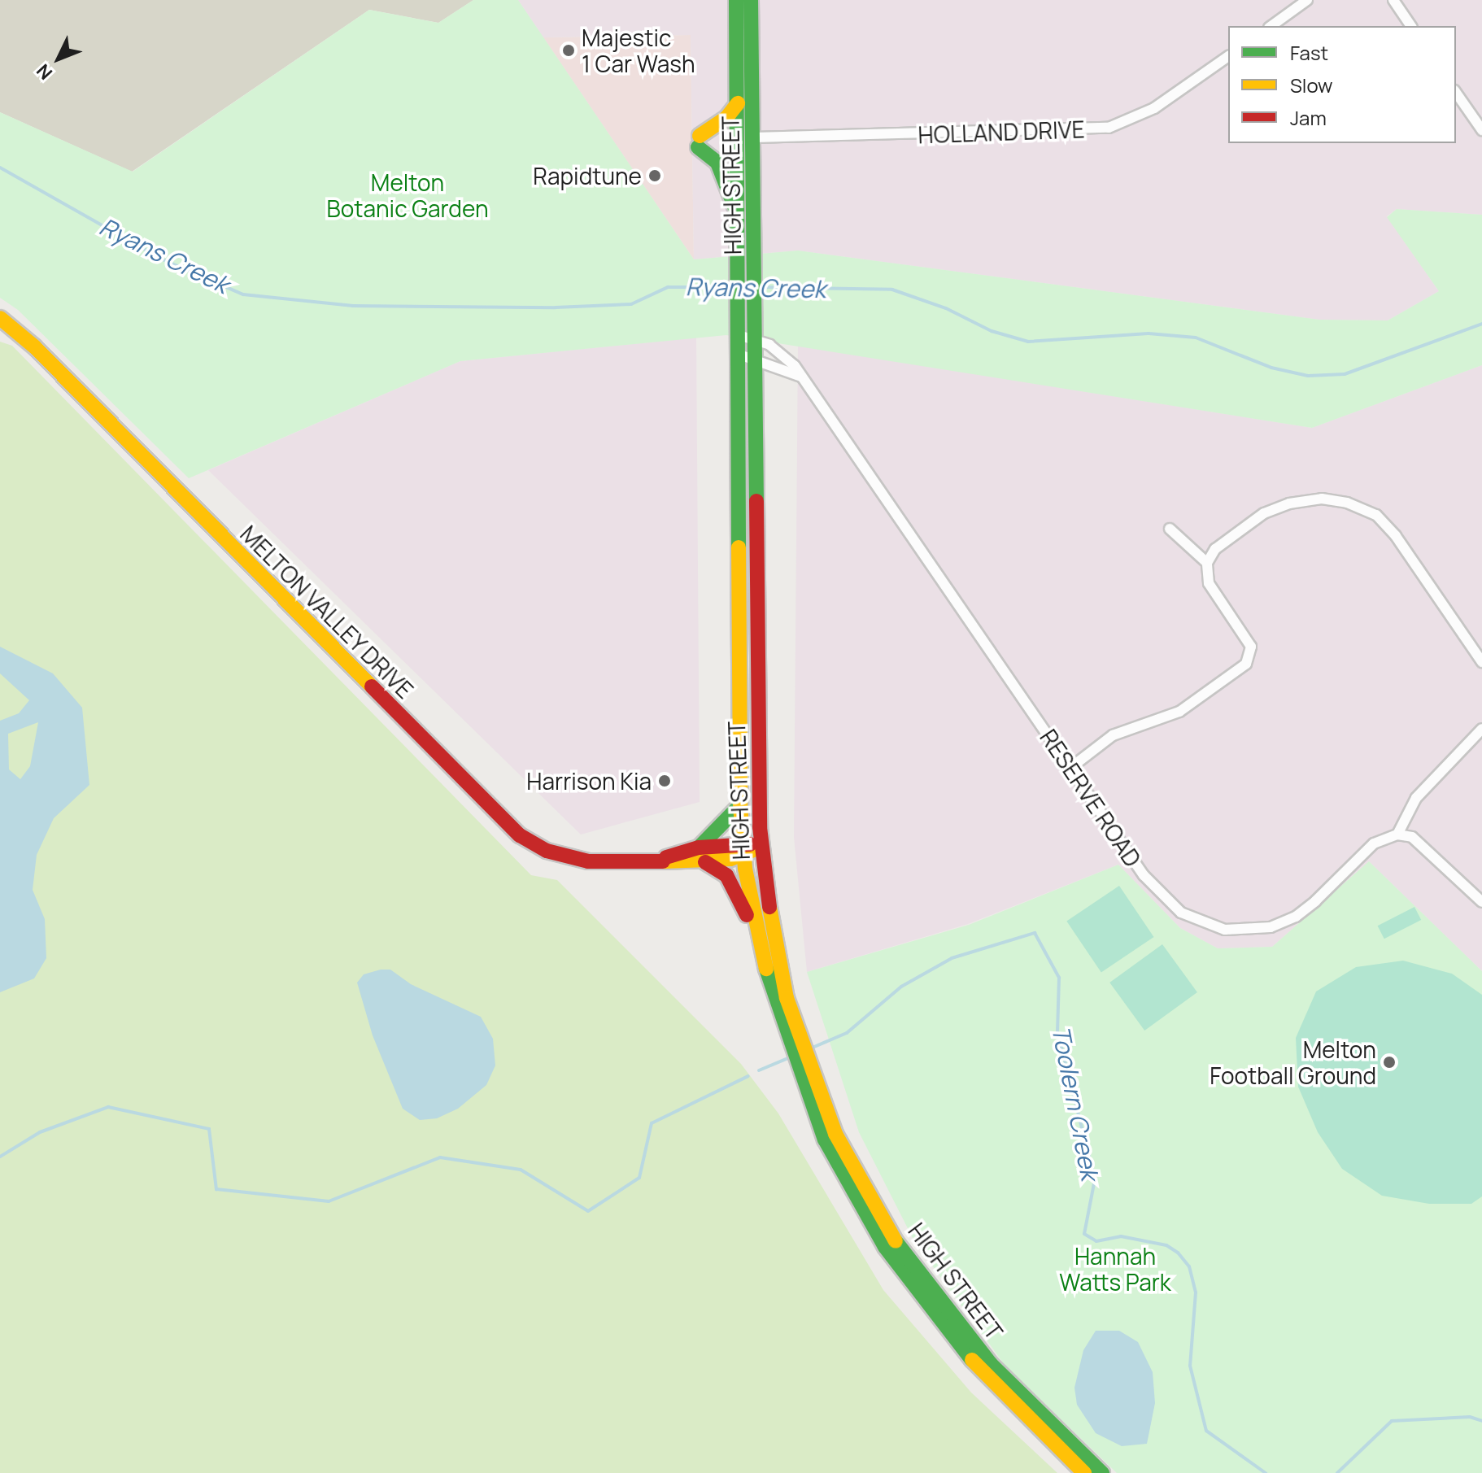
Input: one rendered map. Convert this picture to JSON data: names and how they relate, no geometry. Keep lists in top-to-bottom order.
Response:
{
  "streets": {
    "main road": ["HIGH STREET", "MELTON VALLEY DRIVE"],
    "street": ["HOLLAND DRIVE", "RESERVE ROAD"]
  },
  "crossings": [
    ["HOLLAND DRIVE", "HIGH STREET"],
    ["HIGH STREET", "MELTON VALLEY DRIVE"],
    ["HIGH STREET", "RESERVE ROAD"]
  ],
  "water": ["Ryans Creek", "Toolern Creek"],
  "parks": ["Melton Botanic Garden", "Hannah Watts Park"],
  "places": [
    "Majestic 1 Car Wash",
    "Rapidtune",
    "Harrison Kia",
    "Melton Football Ground"
  ],
  "legend": ["Fast", "Slow", "Jam"],
  "north": "bottom left"
}
